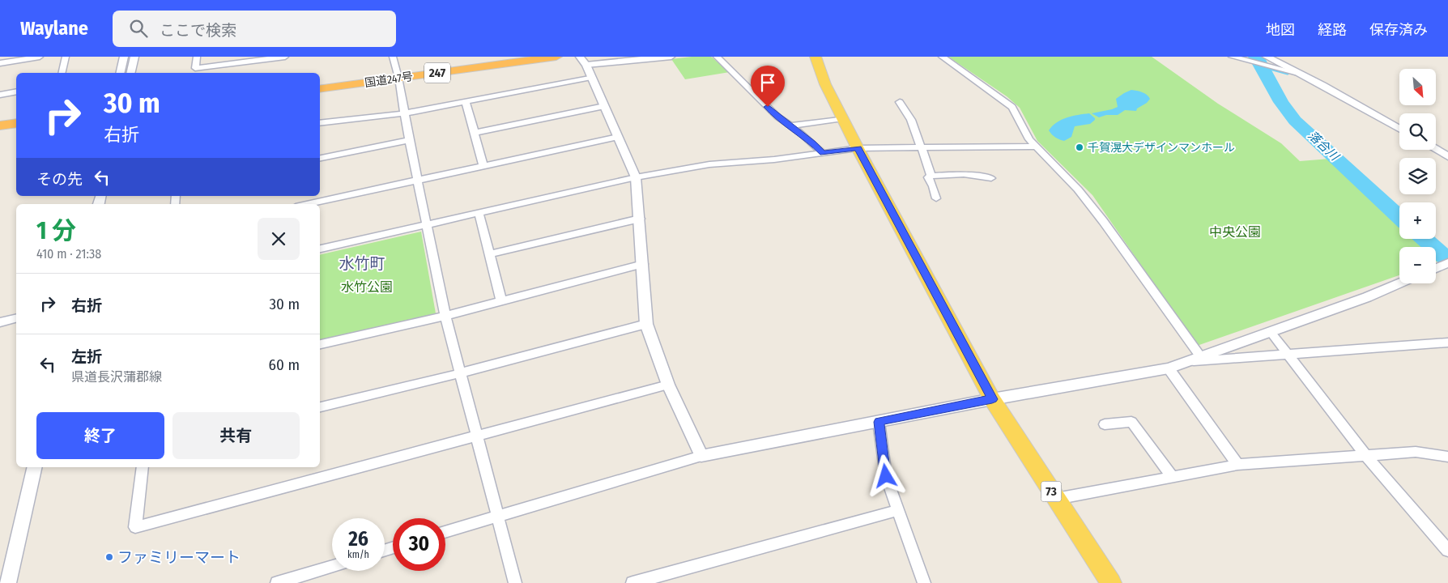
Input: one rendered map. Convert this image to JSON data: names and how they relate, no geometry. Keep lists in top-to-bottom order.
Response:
{
  "streets": {
    "highway": ["247", "国道247号"],
    "main road": ["73"]
  },
  "districts": ["水竹町"],
  "water": ["落合川"],
  "parks": ["中央公園", "水竹公園"],
  "places": ["千賀滉大デザインマンホール", "ファミリーマート"],
  "north": "bottom right",
  "page": {
    "header": "Waylane",
    "search": "ここで検索",
    "nav": ["地図", "経路", "保存済み"],
    "map_buttons": ["+", "−"],
    "turn": ["30 m", "右折"],
    "then": "その先",
    "heading": ["1 分", "410 m · 21:38"],
    "list": [
      {
        "name": "右折",
        "value": "30 m"
      },
      {
        "name": "左折",
        "note": "県道長沢蒲郡線",
        "value": "60 m"
      }
    ],
    "buttons": ["終了", "共有"],
    "speed": "26 km/h",
    "limit": "30"
  }
}
